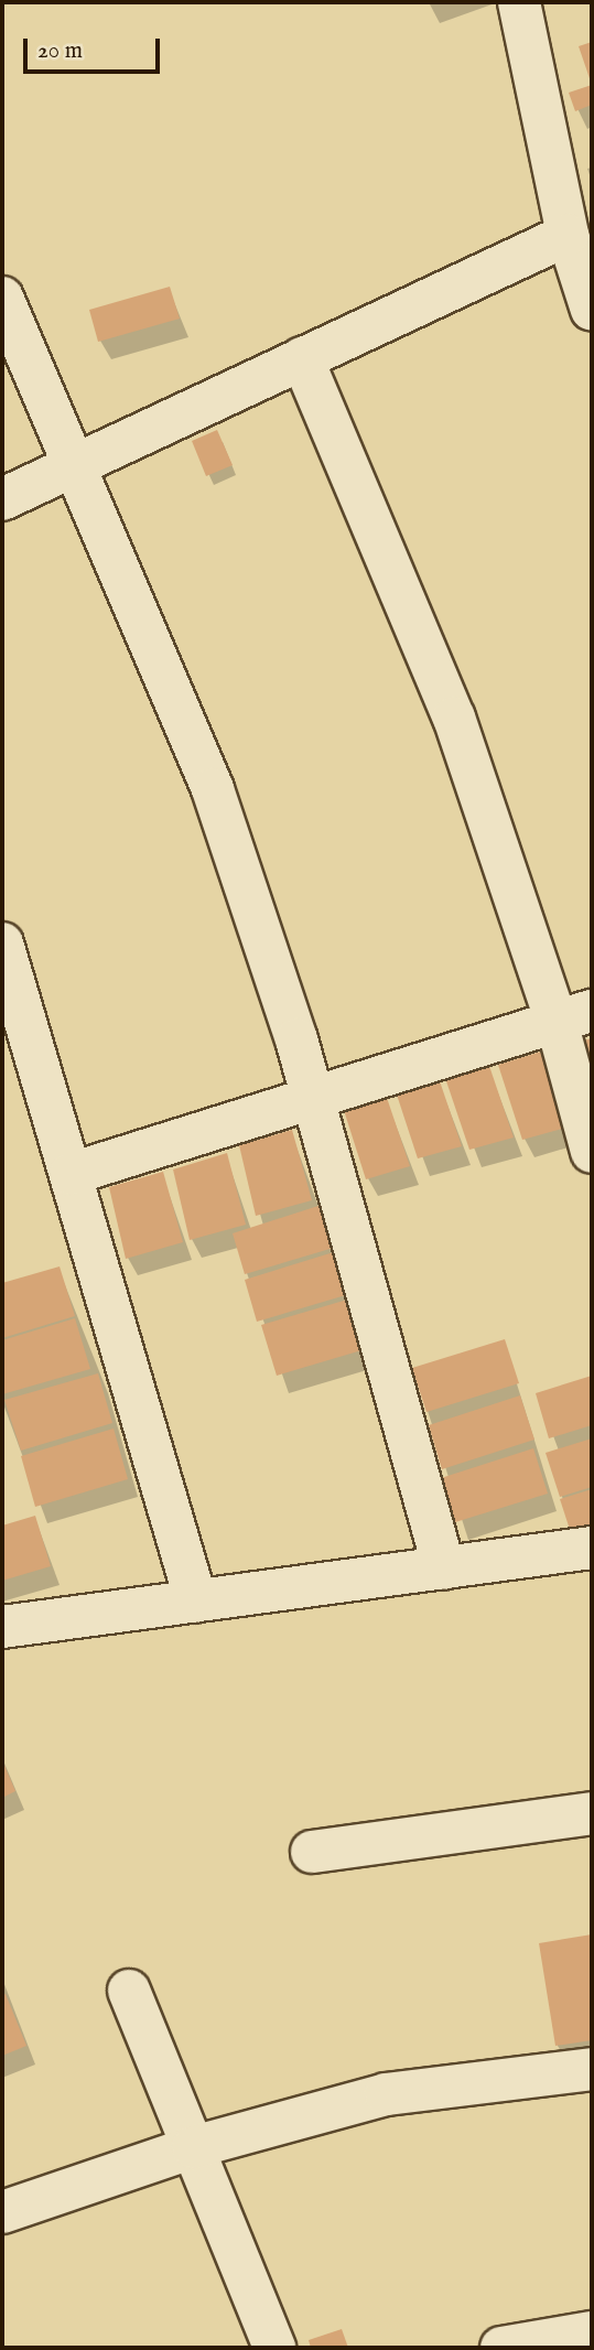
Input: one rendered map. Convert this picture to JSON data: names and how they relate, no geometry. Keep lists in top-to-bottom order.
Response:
{
  "scale_bar": "20 m"
}
